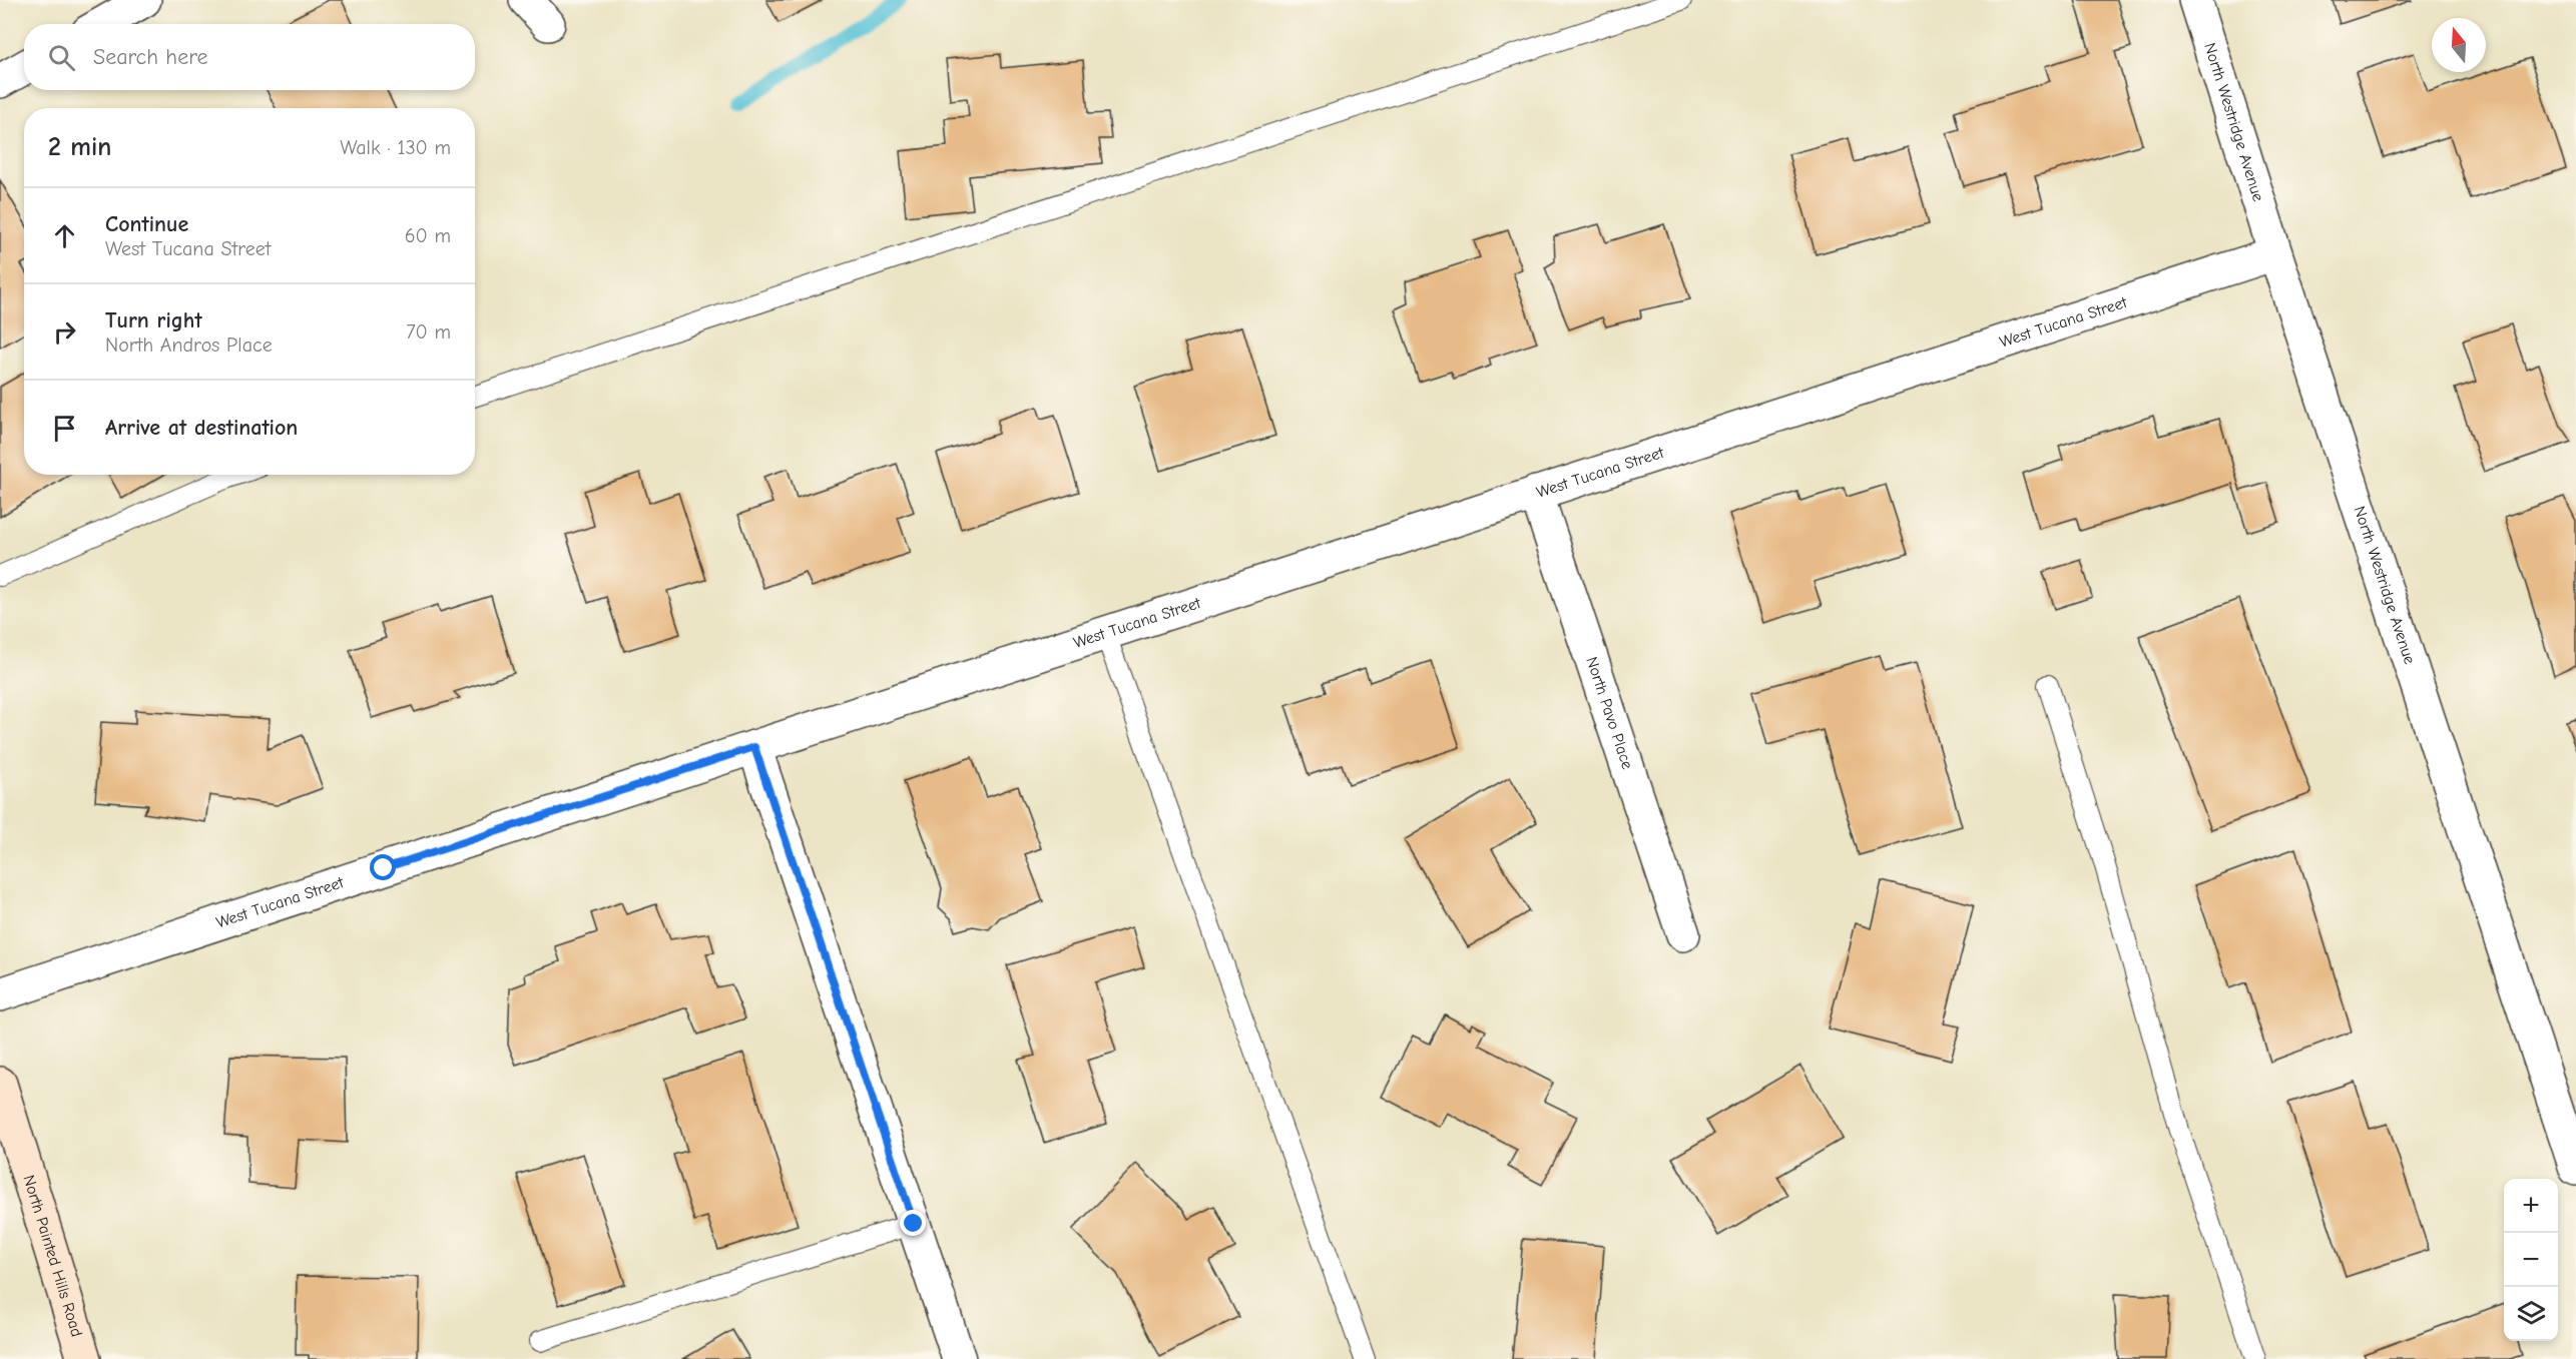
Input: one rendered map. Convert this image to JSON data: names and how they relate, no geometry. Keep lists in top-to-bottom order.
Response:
{
  "streets": {
    "street": [
      "North Westridge Avenue",
      "West Tucana Street",
      "North Pavo Place",
      "North Painted Hills Road"
    ]
  },
  "crossings": [
    ["North Westridge Avenue", "West Tucana Street"],
    ["West Tucana Street", "North Pavo Place"]
  ],
  "north": "top",
  "page": {
    "search": "Search here",
    "heading": ["2 min", "Walk · 130 m"],
    "list": [
      ["Continue", "West Tucana Street", "60 m"],
      ["Turn right", "North Andros Place", "70 m"],
      "Arrive at destination"
    ],
    "map_buttons": ["+", "−"]
  }
}
